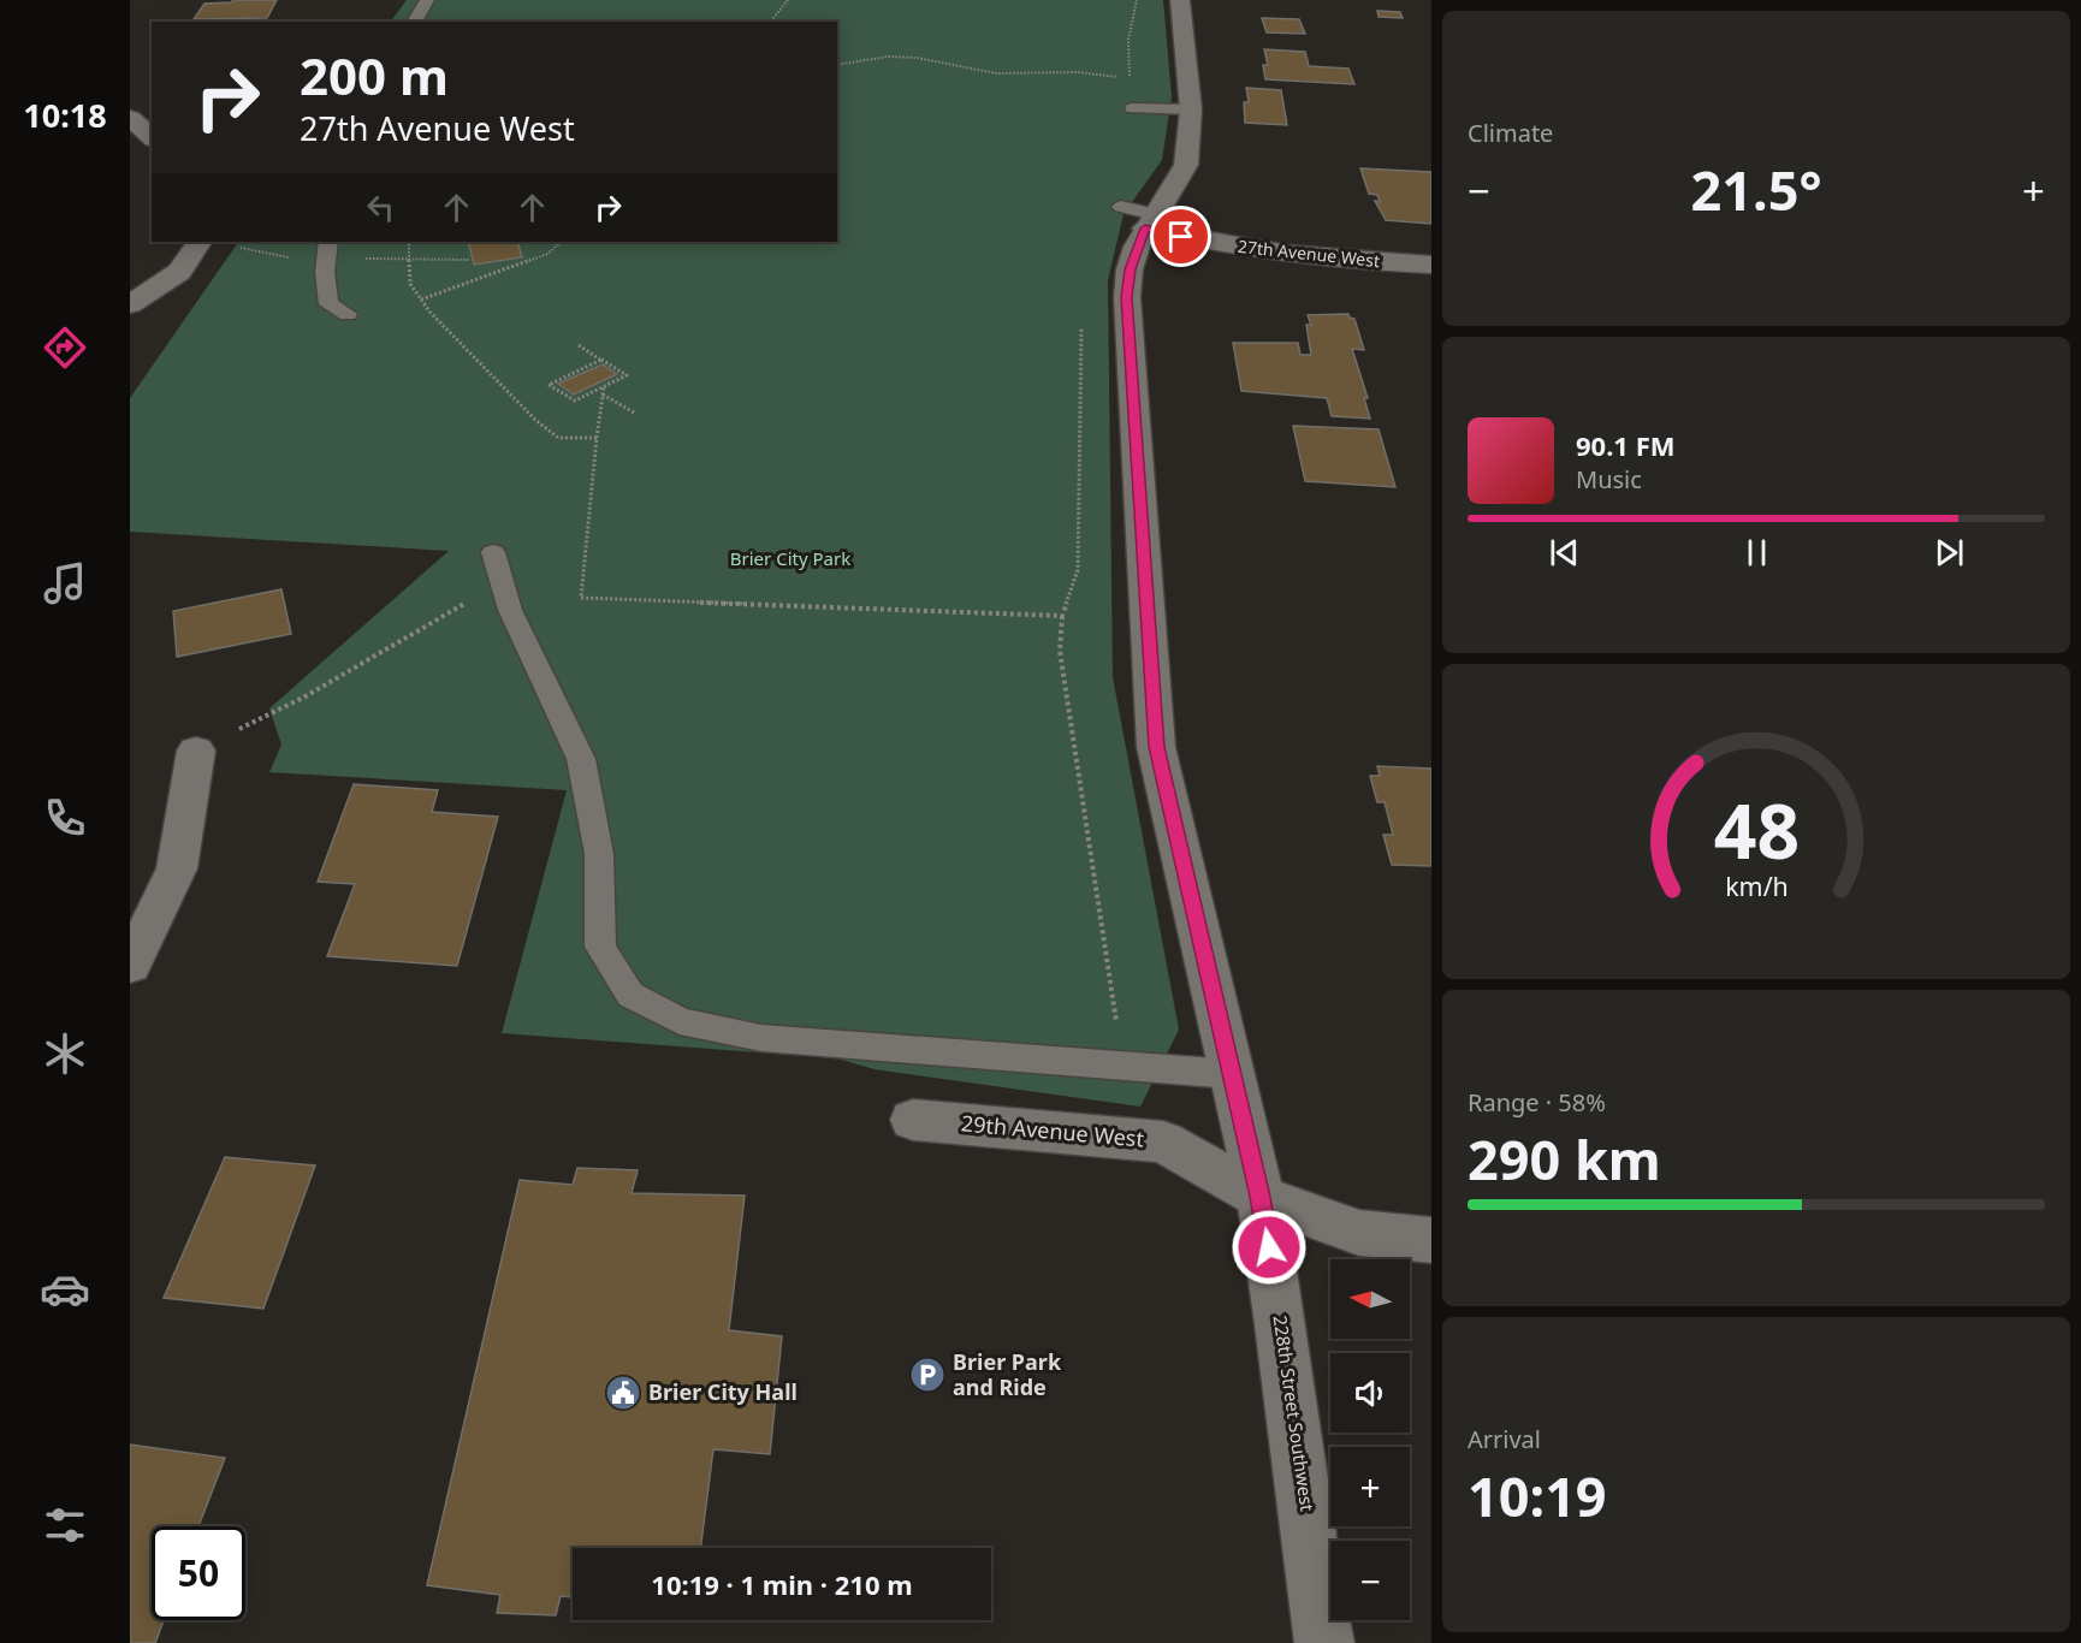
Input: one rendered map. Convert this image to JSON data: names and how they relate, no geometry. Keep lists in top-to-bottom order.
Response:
{
  "streets": {
    "main road": ["27th Avenue West", "29th Avenue West", "228th Street Southwest"]
  },
  "crossings": [
    ["27th Avenue West", "228th Street Southwest"],
    ["29th Avenue West", "228th Street Southwest"]
  ],
  "parks": ["Brier City Park"],
  "places": {
    "parking": ["Brier Park and Ride"],
    "public building": ["Brier City Hall"]
  },
  "north": "left",
  "page": {
    "tabs": "10:18",
    "tile": [
      "Climate",
      ["Range · 58%", "290 km"],
      ["Arrival", "10:19"]
    ],
    "turn": ["200 m", "27th Avenue West"],
    "heat": ["−", "21.5°", "+"],
    "song": ["90.1 FM", "Music"],
    "map_buttons": ["+", "−"],
    "limit": "50",
    "trip": "10:19 · 1 min · 210 m",
    "gauge": ["48", "km/h"]
  }
}
